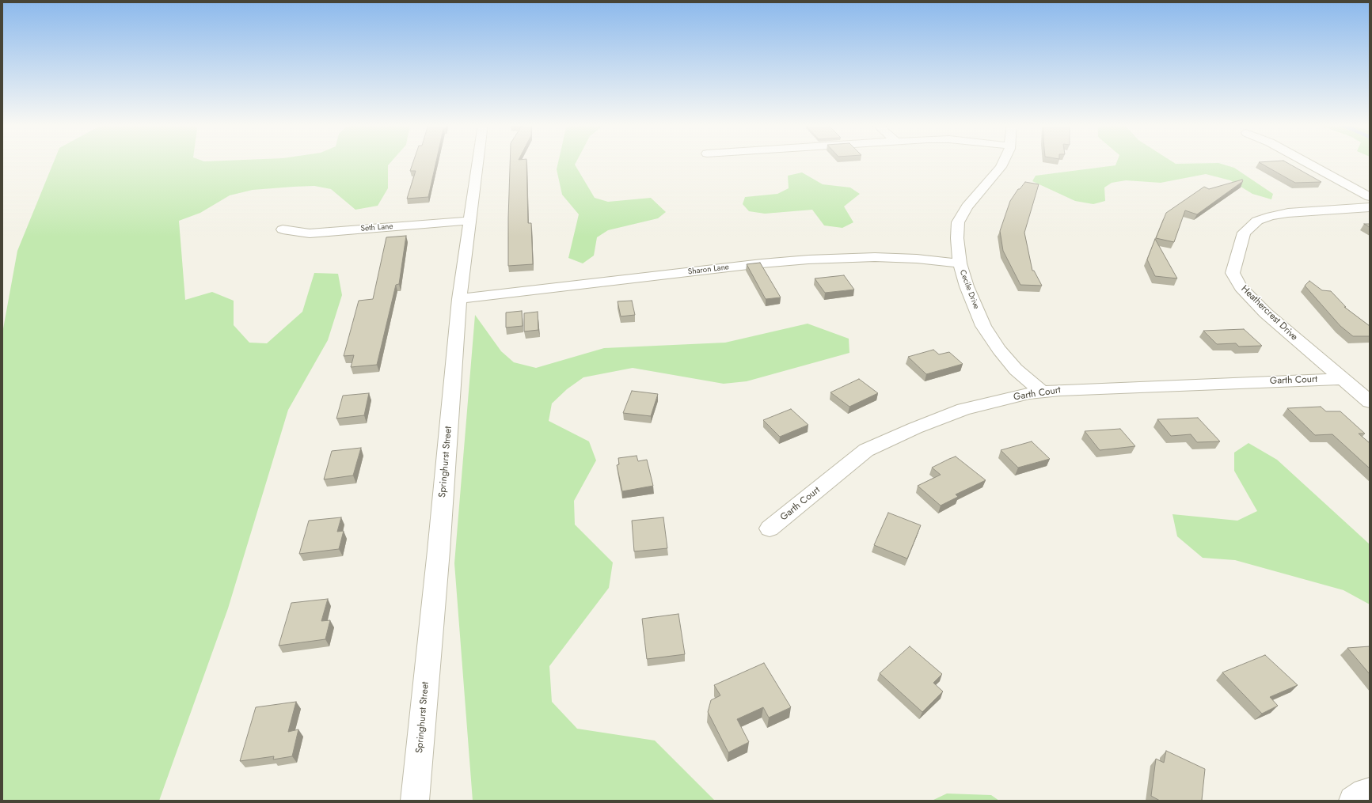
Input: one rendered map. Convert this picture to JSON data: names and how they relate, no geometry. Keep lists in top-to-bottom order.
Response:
{
  "streets": {
    "street": [
      "Seth Lane",
      "Sharon Lane",
      "Cecile Drive",
      "Heathercrest Drive",
      "Garth Court",
      "Springhurst Street"
    ]
  },
  "crossings": [
    ["Seth Lane", "Springhurst Street"],
    ["Sharon Lane", "Cecile Drive"],
    ["Sharon Lane", "Springhurst Street"],
    ["Cecile Drive", "Garth Court"],
    ["Heathercrest Drive", "Garth Court"]
  ]
}
